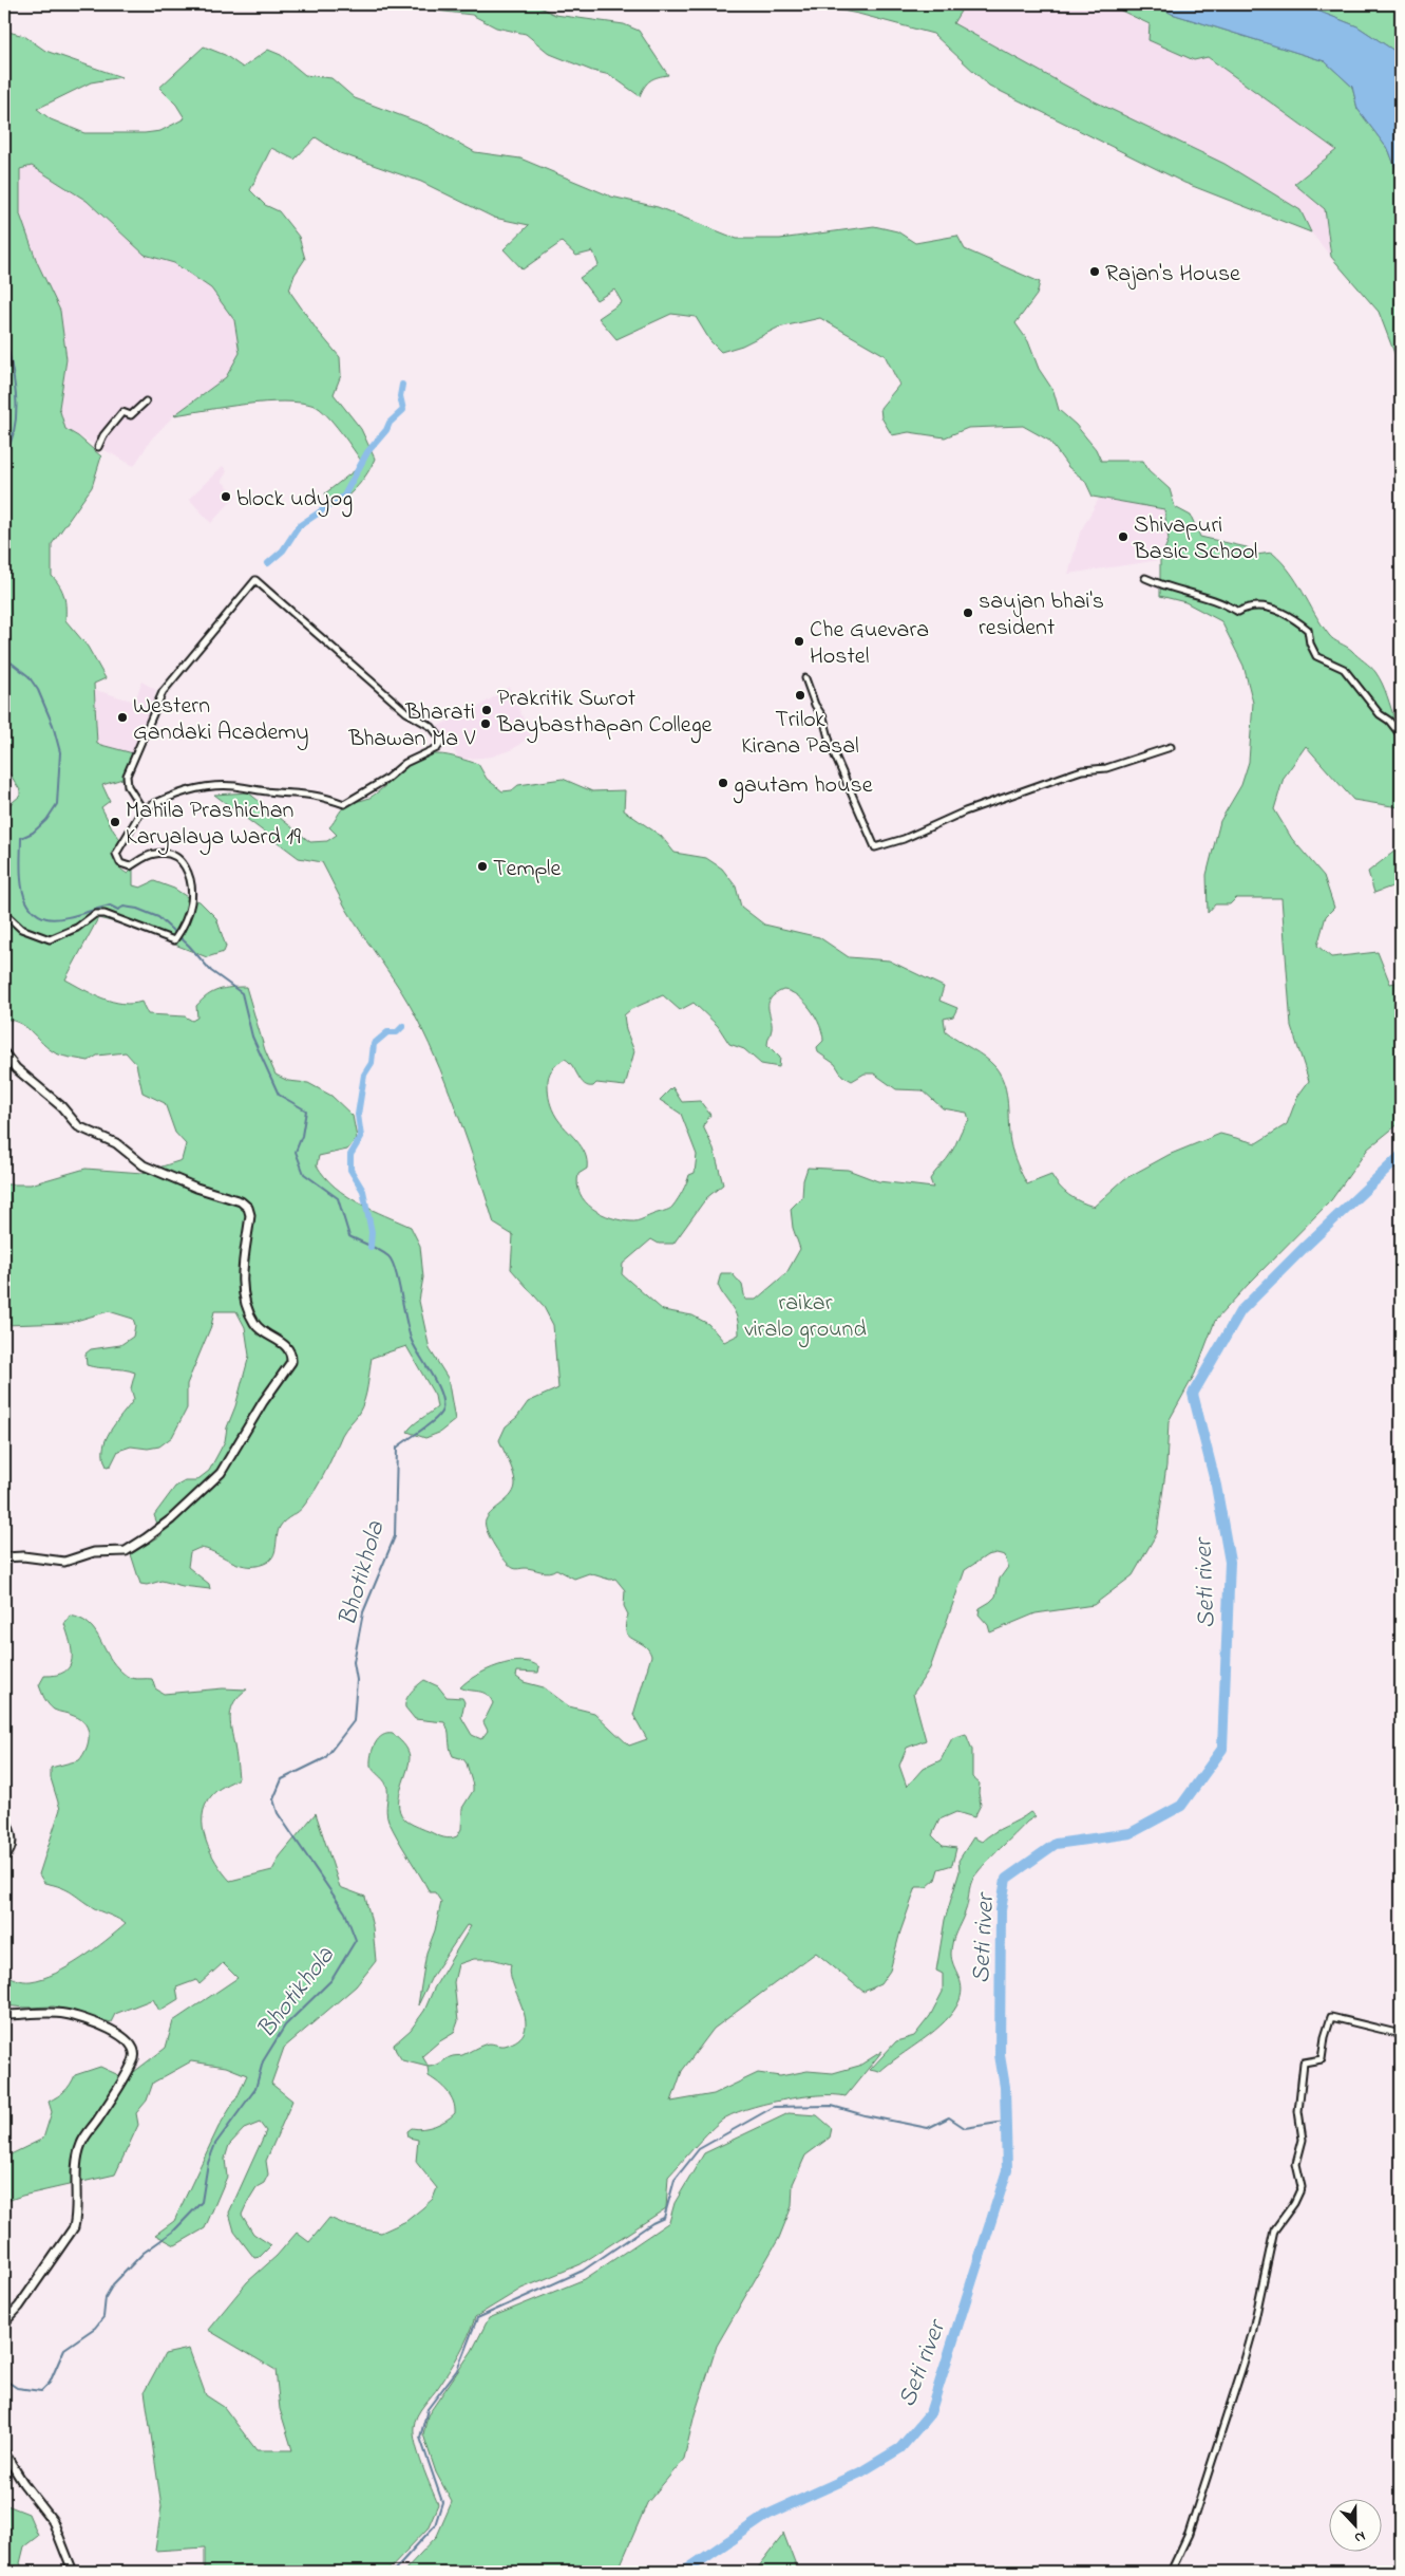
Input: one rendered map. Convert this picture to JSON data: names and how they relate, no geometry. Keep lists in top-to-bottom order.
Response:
{
  "water": ["Bhotikhola", "Seti river"],
  "parks": ["raikar viralo ground"],
  "places": [
    "Rajan's House",
    "block udyog",
    "Shivapuri Basic School",
    "saujan bhai's resident",
    "Che Guevara Hostel",
    "Trilok Kirana Pasal",
    "Prakritik Swrot Baybasthapan College",
    "Western Gandaki Academy",
    "Bharati Bhawan Ma V",
    "gautam house",
    "Mahila Prashichan Karyalaya Ward 19",
    "Temple"
  ],
  "north": "bottom"
}
